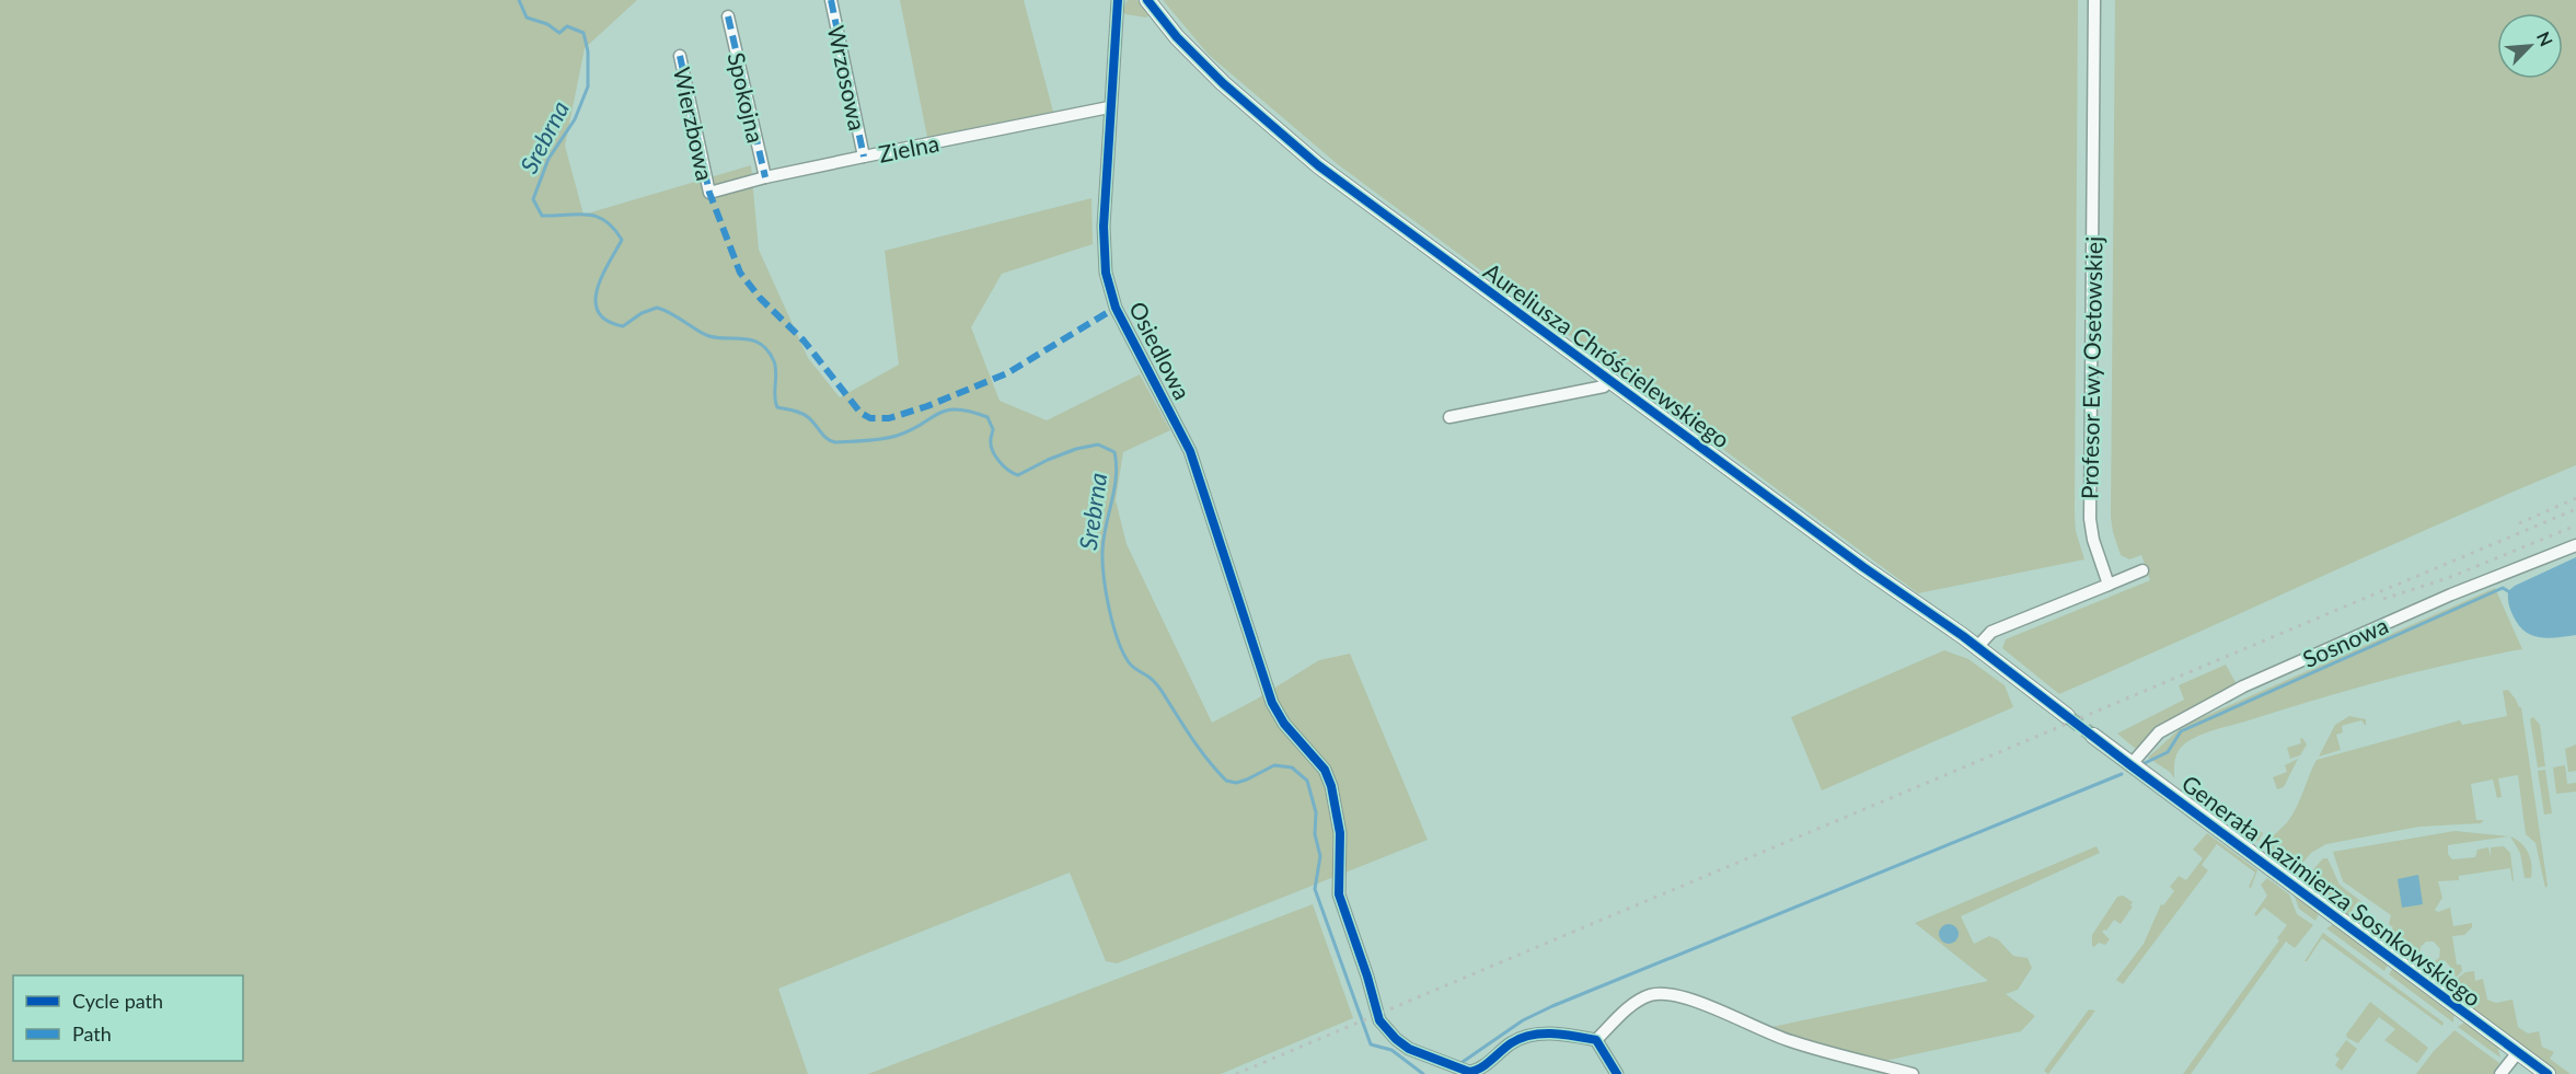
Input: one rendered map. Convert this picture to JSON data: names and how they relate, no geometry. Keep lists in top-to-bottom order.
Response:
{
  "streets": {
    "street": [
      "Wrzosowa",
      "Spokojna",
      "Wierzbowa",
      "Zielna",
      "Osiedlowa",
      "Aureliusza Chróścielewskiego",
      "Profesor Ewy Osetowskiej",
      "Sosnowa",
      "Generała Kazimierza Sosnkowskiego"
    ]
  },
  "crossings": [
    ["Wrzosowa", "Zielna"],
    ["Spokojna", "Zielna"],
    ["Wierzbowa", "Zielna"],
    ["Zielna", "Osiedlowa"],
    ["Sosnowa", "Generała Kazimierza Sosnkowskiego"]
  ],
  "water": ["Srebrna"],
  "legend": ["Cycle path", "Path"],
  "north": "top right"
}
